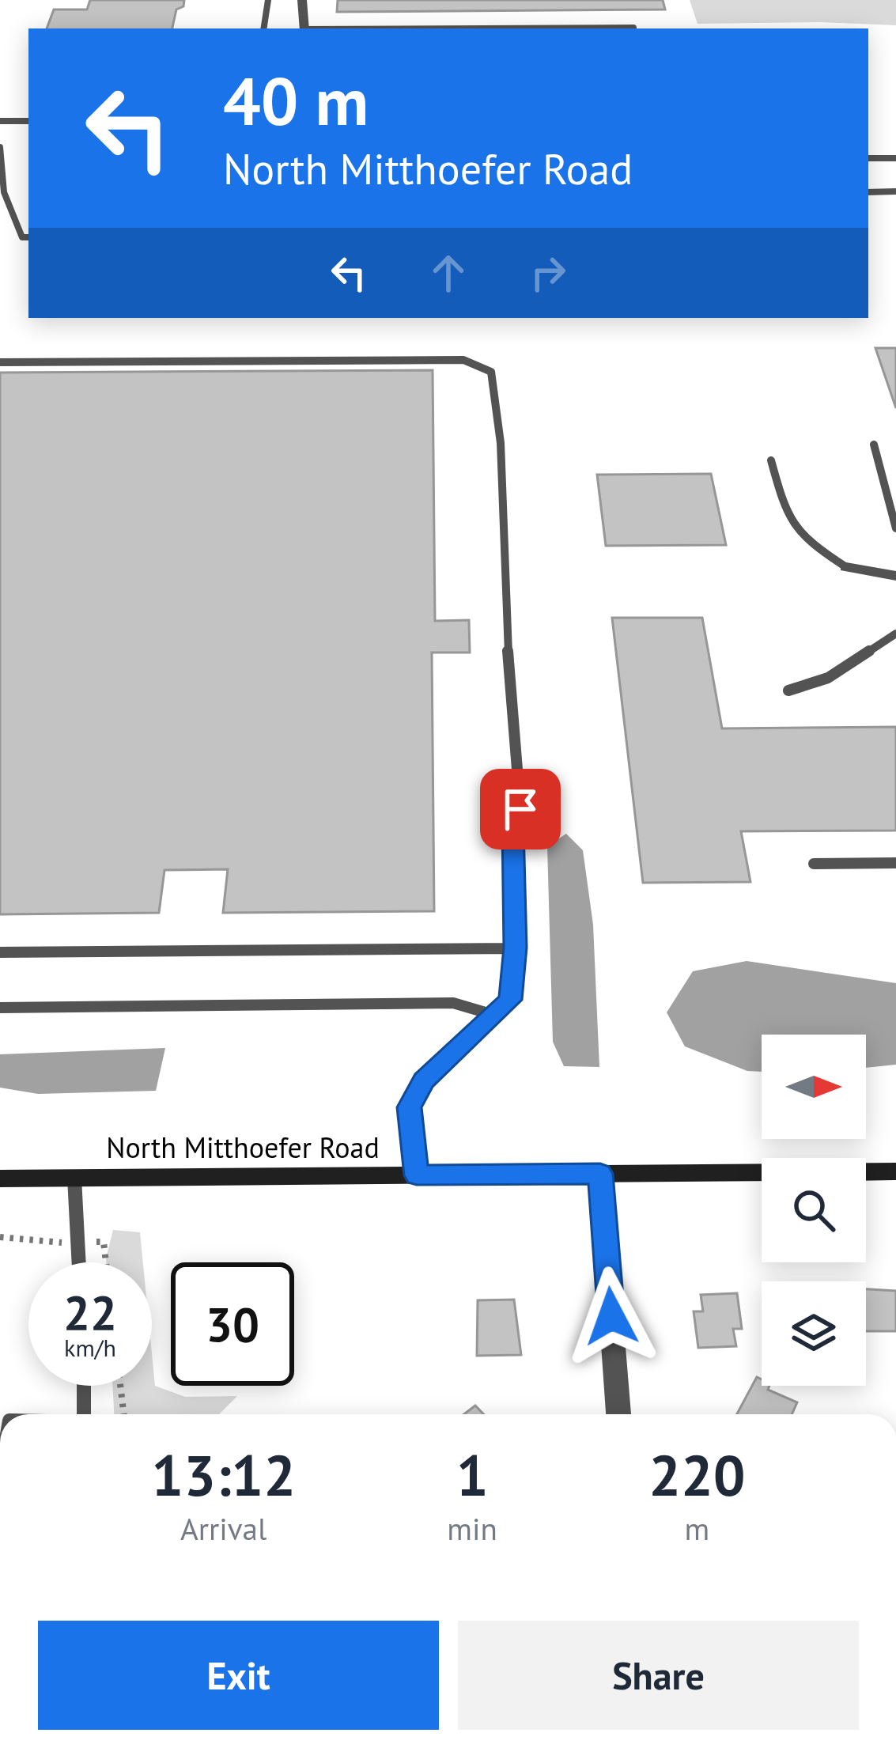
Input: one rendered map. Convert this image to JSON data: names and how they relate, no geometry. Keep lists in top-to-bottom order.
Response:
{
  "streets": {
    "main road": ["North Mitthoefer Road"]
  },
  "north": "right",
  "page": {
    "turn": ["40 m", "North Mitthoefer Road"],
    "speed": "22 km/h",
    "limit": "30",
    "eta": [
      "13:12",
      "Arrival",
      "1",
      "min",
      "220",
      "m"
    ],
    "buttons": ["Exit", "Share"]
  }
}
